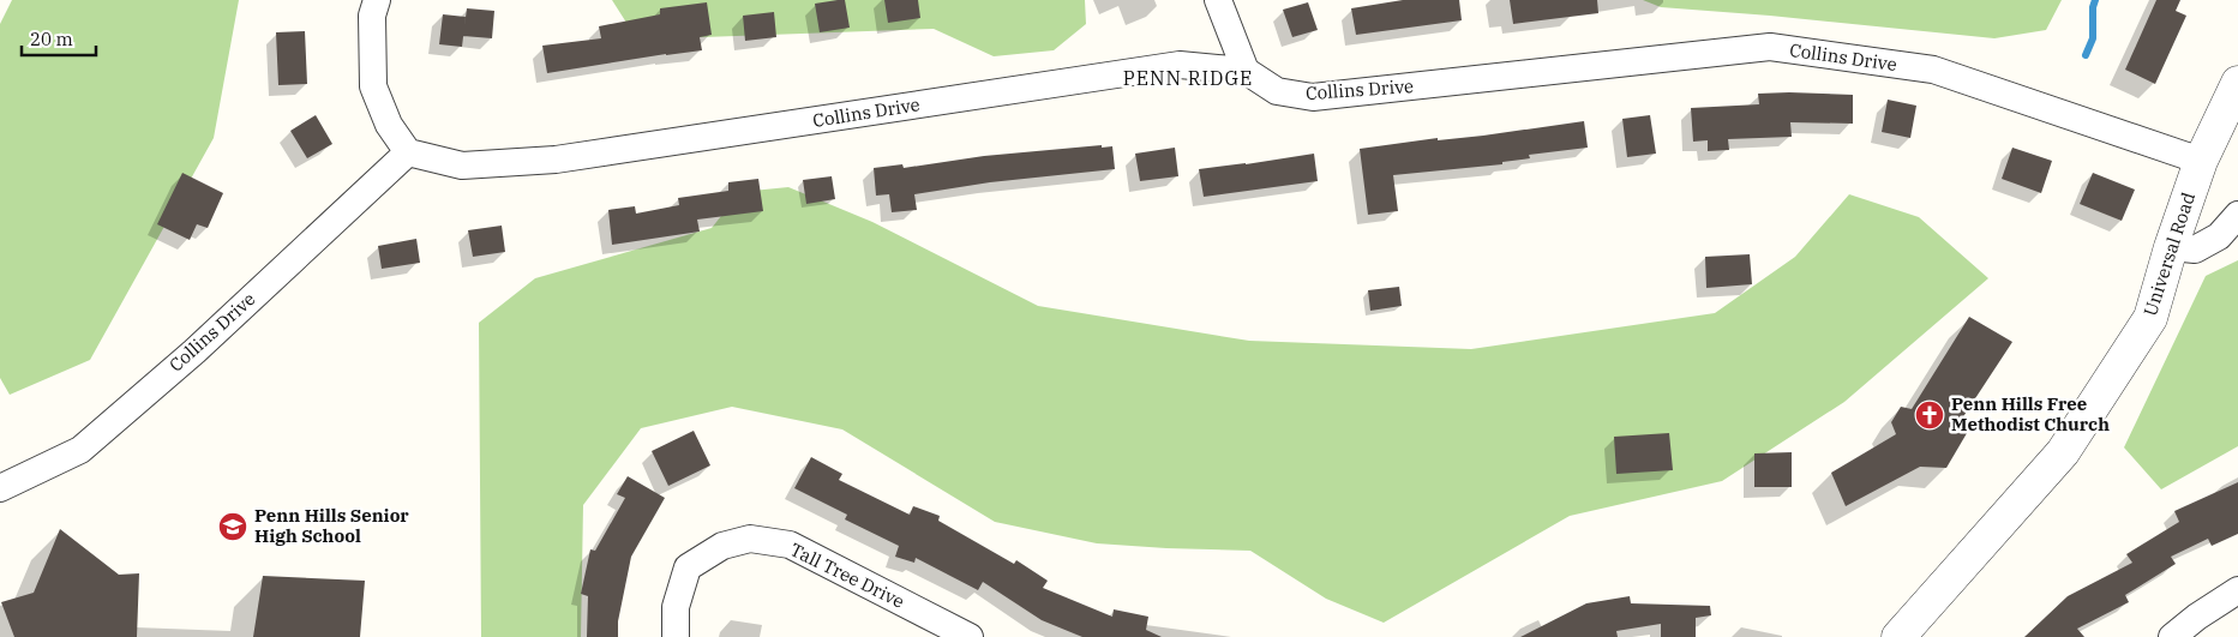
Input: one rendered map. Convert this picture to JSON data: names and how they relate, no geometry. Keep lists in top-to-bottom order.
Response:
{
  "streets": {
    "street": ["Collins Drive", "Universal Road", "Tall Tree Drive"]
  },
  "crossings": [
    ["Collins Drive", "Universal Road"]
  ],
  "districts": ["PENN RIDGE"],
  "places": {
    "church": ["Penn Hills Free Methodist Church"],
    "school or university": ["Penn Hills Senior High School"]
  },
  "scale_bar": "20 m"
}
